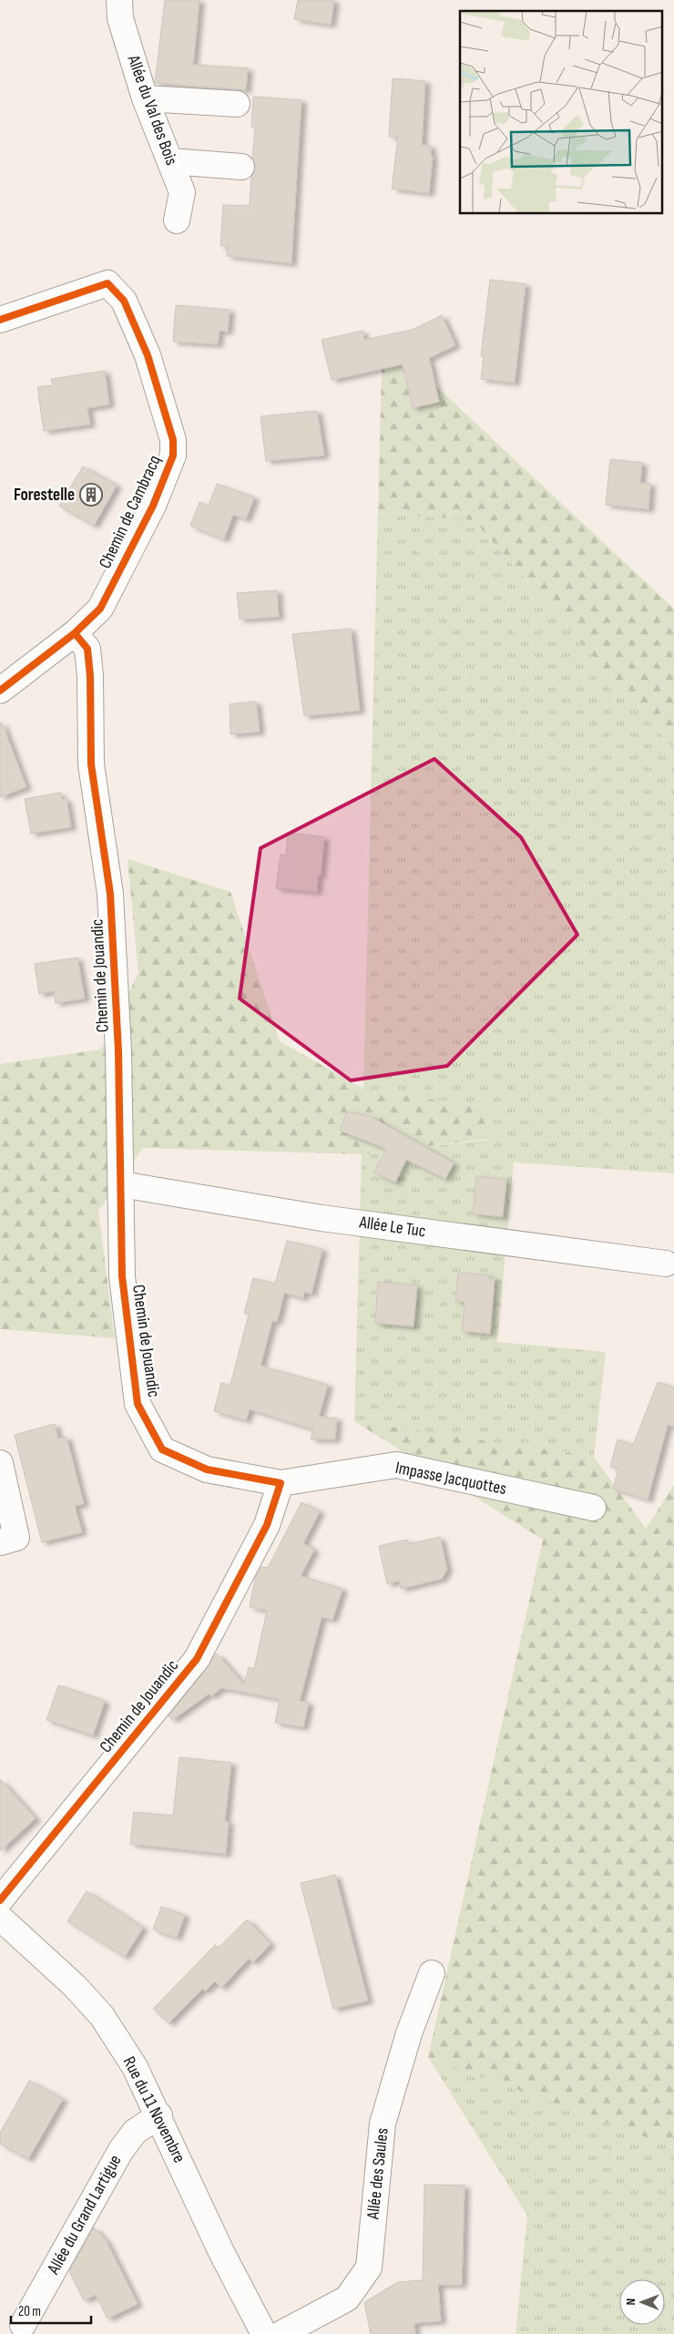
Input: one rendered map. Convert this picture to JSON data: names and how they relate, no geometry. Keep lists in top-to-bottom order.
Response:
{
  "streets": {
    "street": [
      "Allée du Val des Bois",
      "Chemin de Cambracq",
      "Chemin de Jouandic",
      "Allée Le Tuc",
      "Impasse Jacquottes",
      "Rue du 11 Novembre",
      "Allée des Saules",
      "Allée du Grand Lartigue"
    ]
  },
  "crossings": [
    ["Chemin de Cambracq", "Chemin de Jouandic"],
    ["Chemin de Jouandic", "Allée Le Tuc"],
    ["Chemin de Jouandic", "Impasse Jacquottes"],
    ["Rue du 11 Novembre", "Allée du Grand Lartigue"]
  ],
  "places": {
    "building": ["Forestelle"]
  },
  "scale_bar": "20 m",
  "north": "left"
}
